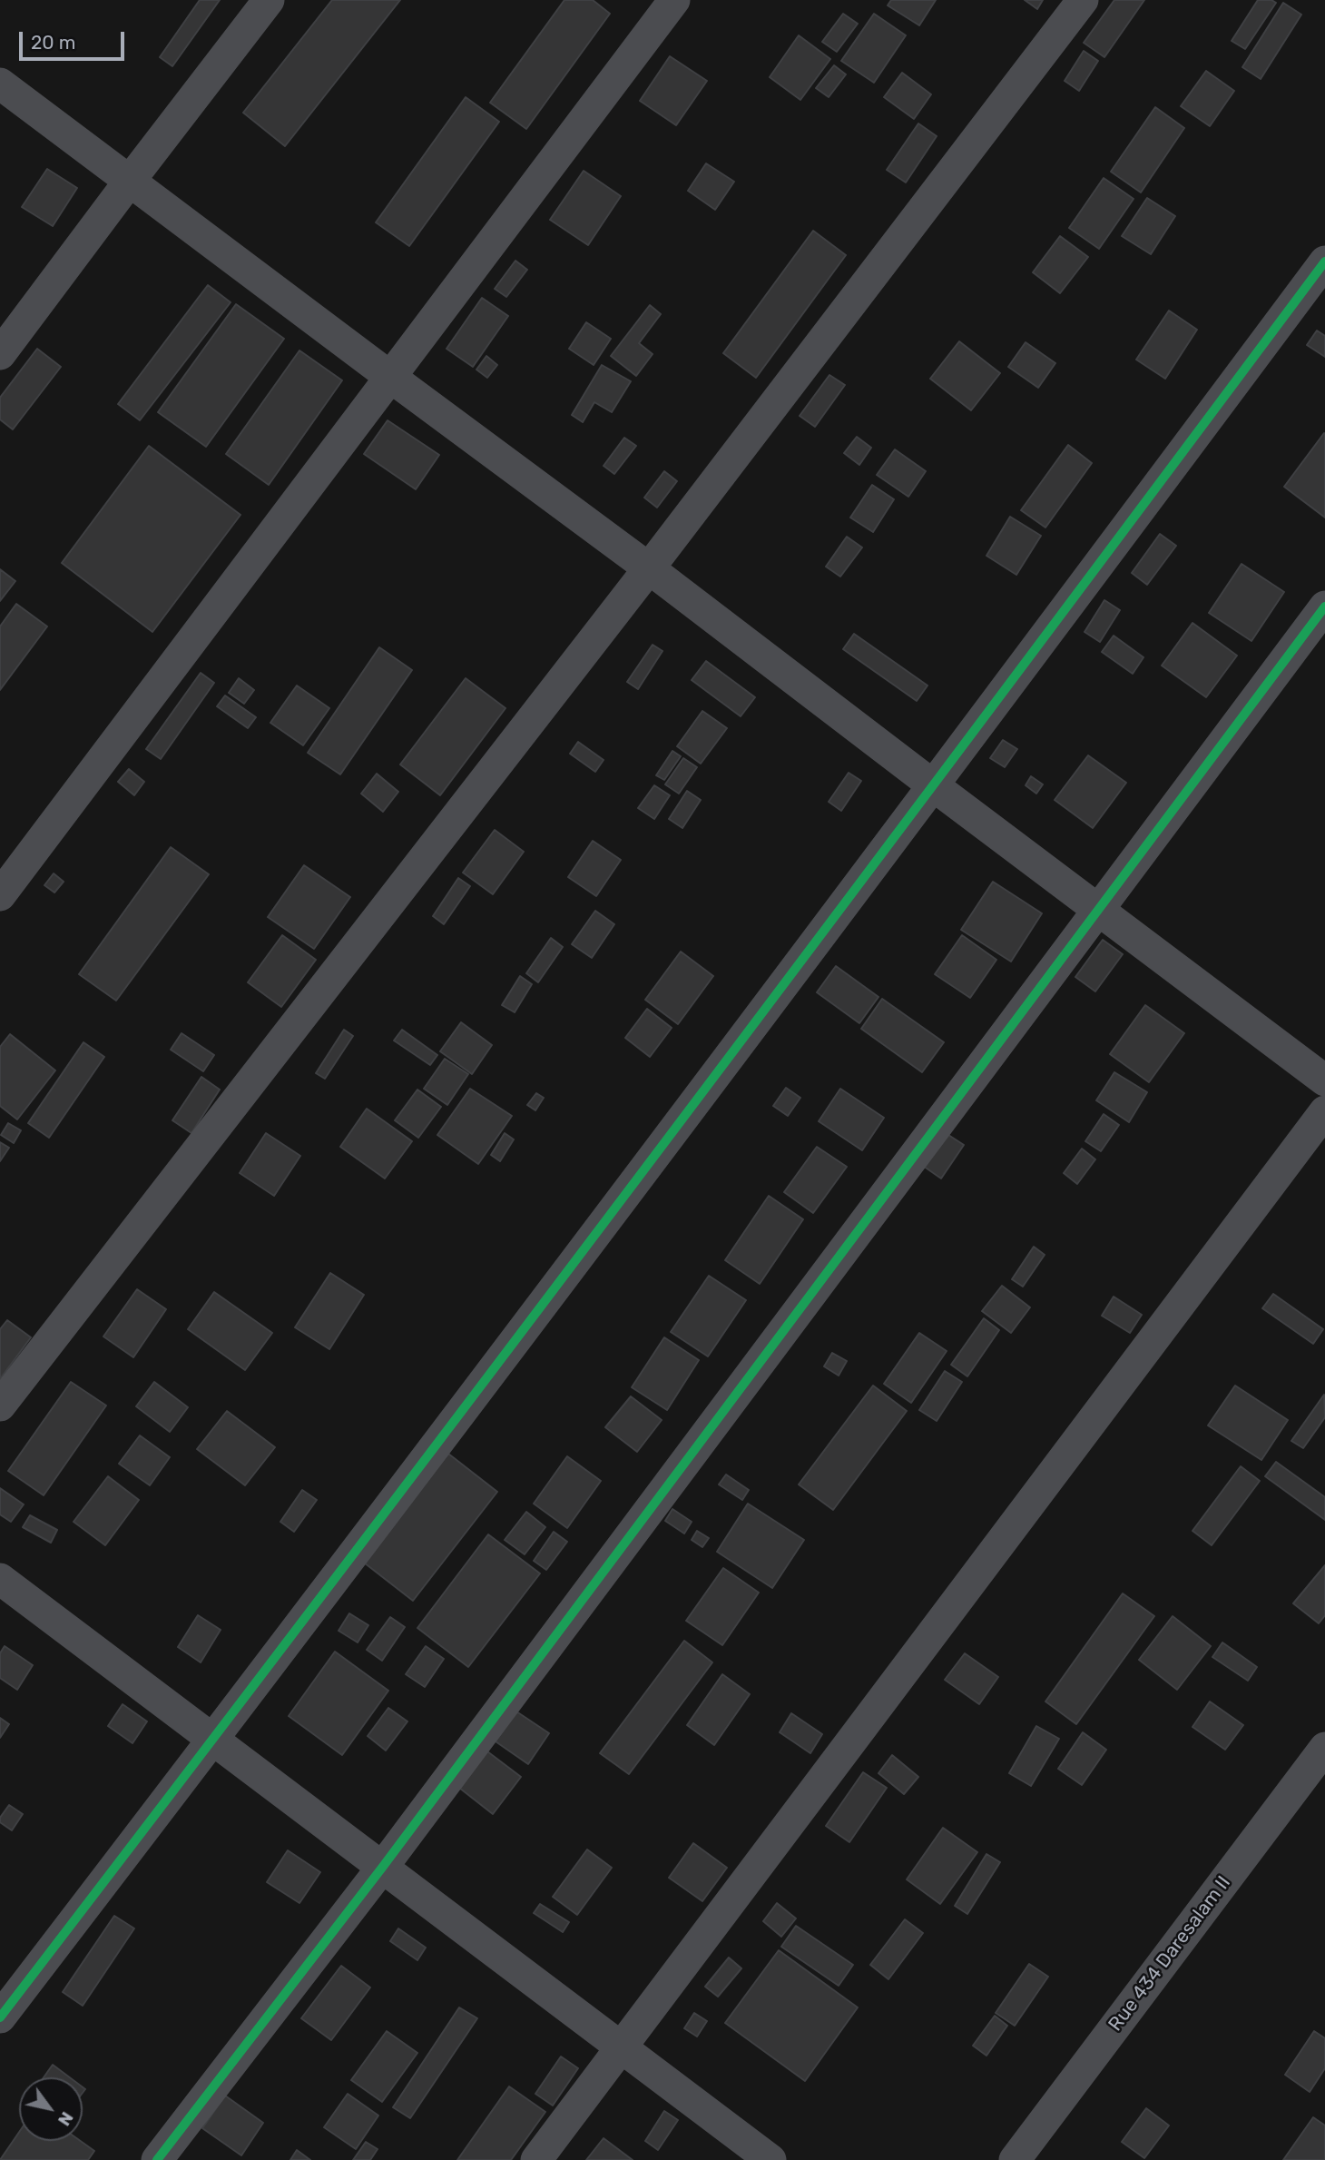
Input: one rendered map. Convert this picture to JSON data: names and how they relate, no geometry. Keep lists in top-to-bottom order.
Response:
{
  "streets": {
    "street": ["Rue 434 Daresalam II"]
  },
  "scale_bar": "20 m",
  "north": "bottom right"
}
